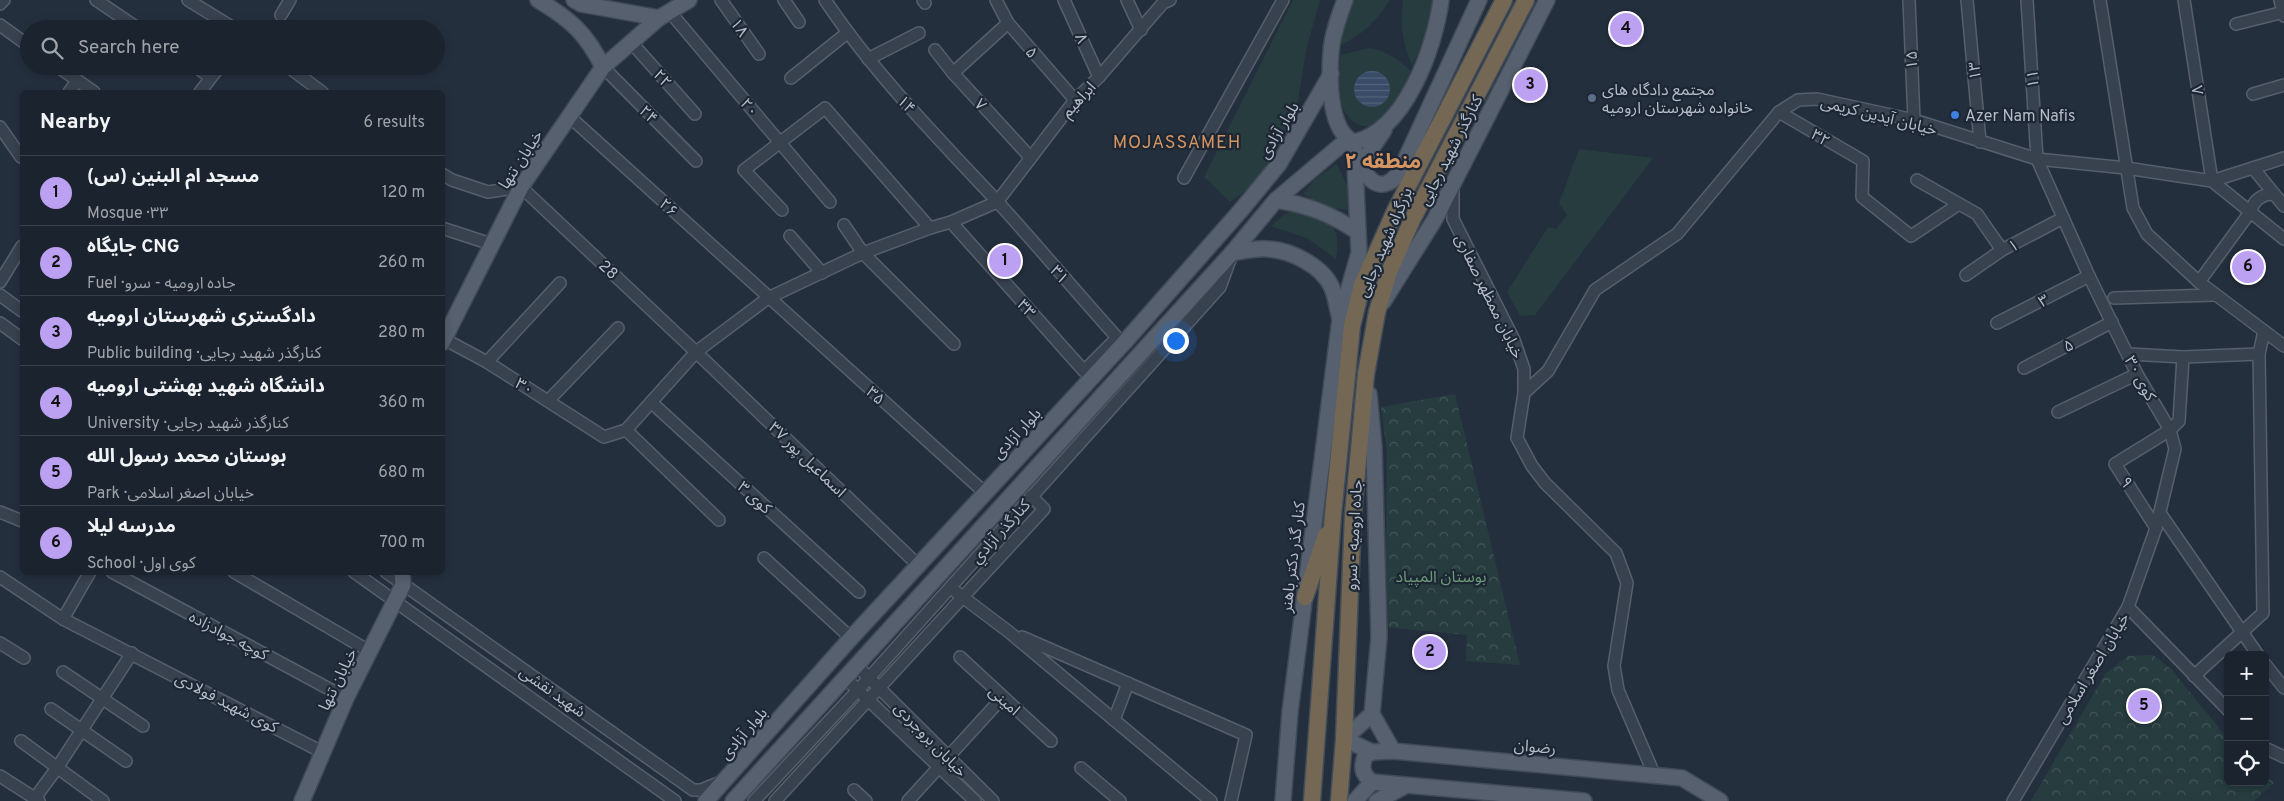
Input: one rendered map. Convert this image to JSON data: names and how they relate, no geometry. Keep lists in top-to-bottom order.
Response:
{
  "streets": {
    "highway": ["بزرگراه شهید رجایی", "جاده ارومیه - سرو"],
    "main road": [
      "بلوار آزادی",
      "کنارگذر شهید رجایی",
      "خیابان تنها",
      "کنار گذر دکتر باهنر",
      "رضوان"
    ],
    "street": [
      "۱۸",
      "۸",
      "۵",
      "۱۵",
      "۱۳",
      "۲۲",
      "۱۱",
      "۷",
      "ابراهیم",
      "۱۴",
      "۲۰",
      "۲۴",
      "خیابان آیدین کریمی",
      "۳۲",
      "۲۶",
      "۱",
      "28",
      "۳۱",
      "خیابان ممظهر صفاری",
      "۳",
      "۳۳",
      "کوی ۳۰",
      "۳۰",
      "۳۵",
      "اسماعیل پور ۳۷",
      "۹",
      "کوی ۳",
      "کنارگذر آزادي",
      "کوچه جوادزاده",
      "خیابان اصغر اسلامی",
      "شهید نقشی",
      "امینی",
      "کوی شهید فولادی",
      "خیابان بروجردی"
    ]
  },
  "crossings": [
    ["۸", "ابراهیم"],
    ["۵", "ابراهیم"],
    ["۵", "کوی ۳۰"],
    ["۱۵", "خیابان آیدین کریمی"],
    ["۱۳", "خیابان آیدین کریمی"],
    ["۲۲", "خیابان تنها"],
    ["۱۱", "خیابان آیدین کریمی"],
    ["۱۱", "کوی ۳۰"],
    ["۷", "ابراهیم"],
    ["۷", "خیابان آیدین کریمی"],
    ["ابراهیم", "۱۴"],
    ["ابراهیم", "۳۱"],
    ["۱۴", "۳۱"],
    ["۲۰", "خیابان تنها"],
    ["۲۴", "خیابان تنها"],
    ["خیابان آیدین کریمی", "۳۲"],
    ["خیابان آیدین کریمی", "خیابان ممظهر صفاری"],
    ["خیابان آیدین کریمی", "کوی ۳۰"],
    ["بلوار آزادی", "۳۱"],
    ["بلوار آزادی", "۳۳"],
    ["بلوار آزادی", "۳۵"],
    ["بلوار آزادی", "اسماعیل پور ۳۷"],
    ["بلوار آزادی", "شهید نقشی"],
    ["کنارگذر شهید رجایی", "جاده ارومیه - سرو"],
    ["خیابان تنها", "۲۶"],
    ["خیابان تنها", "28"],
    ["خیابان تنها", "کوچه جوادزاده"],
    ["خیابان تنها", "شهید نقشی"],
    ["خیابان تنها", "کوی شهید فولادی"],
    ["۲۶", "۳۵"],
    ["بزرگراه شهید رجایی", "جاده ارومیه - سرو"],
    ["بزرگراه شهید رجایی", "کنار گذر دکتر باهنر"],
    ["۱", "کوی ۳۰"],
    ["28", "اسماعیل پور ۳۷"],
    ["۳۱", "۳۳"],
    ["خیابان ممظهر صفاری", "رضوان"],
    ["۳", "کوی ۳۰"],
    ["کوی ۳۰", "۹"],
    ["کوی ۳۰", "خیابان اصغر اسلامی"],
    ["کنارگذر آزادي", "خیابان بروجردی"],
    ["جاده ارومیه - سرو", "کنار گذر دکتر باهنر"],
    ["جاده ارومیه - سرو", "رضوان"]
  ],
  "districts": ["MOJASSAMEH", "منطقه ۲"],
  "parks": ["بوستان المپیاد"],
  "places": ["مجتمع دادگاه های خانواده شهرستان ارومیه", "Azer Nam Nafis"],
  "page": {
    "pins": [
      "4",
      "3",
      "1",
      "6",
      "2",
      "5"
    ],
    "search": "Search here",
    "heading": ["Nearby", "6 results"],
    "list": [
      {
        "mark": "1",
        "name": "مسجد ام البنین (س)",
        "note": "Mosque · ۳۳",
        "value": "120 m"
      },
      {
        "mark": "2",
        "name": "جایگاه CNG",
        "note": "Fuel · جاده ارومیه - سرو",
        "value": "260 m"
      },
      {
        "mark": "3",
        "name": "دادگستری شهرستان ارومیه",
        "note": "Public building · کنارگذر شهید رجایی",
        "value": "280 m"
      },
      {
        "mark": "4",
        "name": "دانشگاه شهید بهشتی ارومیه",
        "note": "University · کنارگذر شهید رجایی",
        "value": "360 m"
      },
      {
        "mark": "5",
        "name": "بوستان محمد رسول الله",
        "note": "Park · خیابان اصغر اسلامی",
        "value": "680 m"
      },
      {
        "mark": "6",
        "name": "مدرسه لیلا",
        "note": "School · کوی اول",
        "value": "700 m"
      }
    ],
    "map_buttons": ["+", "−"]
  }
}
